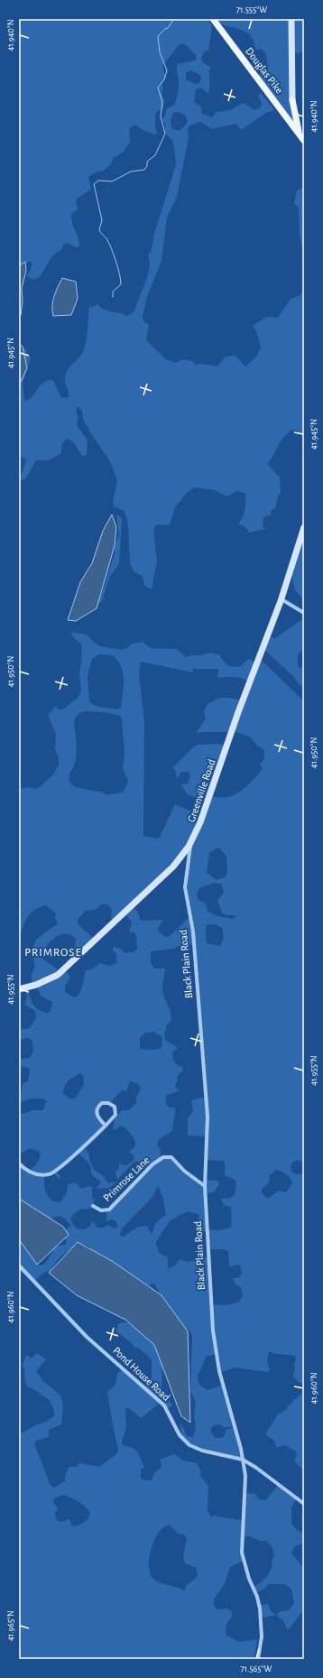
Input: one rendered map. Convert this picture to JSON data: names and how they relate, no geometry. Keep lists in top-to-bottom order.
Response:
{
  "streets": {
    "main road": ["Douglas Pike", "Greenville Road"],
    "street": ["Black Plain Road", "Primrose Lane", "Pond House Road"]
  },
  "crossings": [
    ["Greenville Road", "Black Plain Road"],
    ["Black Plain Road", "Primrose Lane"],
    ["Black Plain Road", "Pond House Road"]
  ],
  "districts": ["PRIMROSE"],
  "coordinates": [
    "71.555°W",
    "41.940°N",
    "41.945°N",
    "41.950°N",
    "41.955°N",
    "41.960°N",
    "41.965°N",
    "71.565°W"
  ]
}
